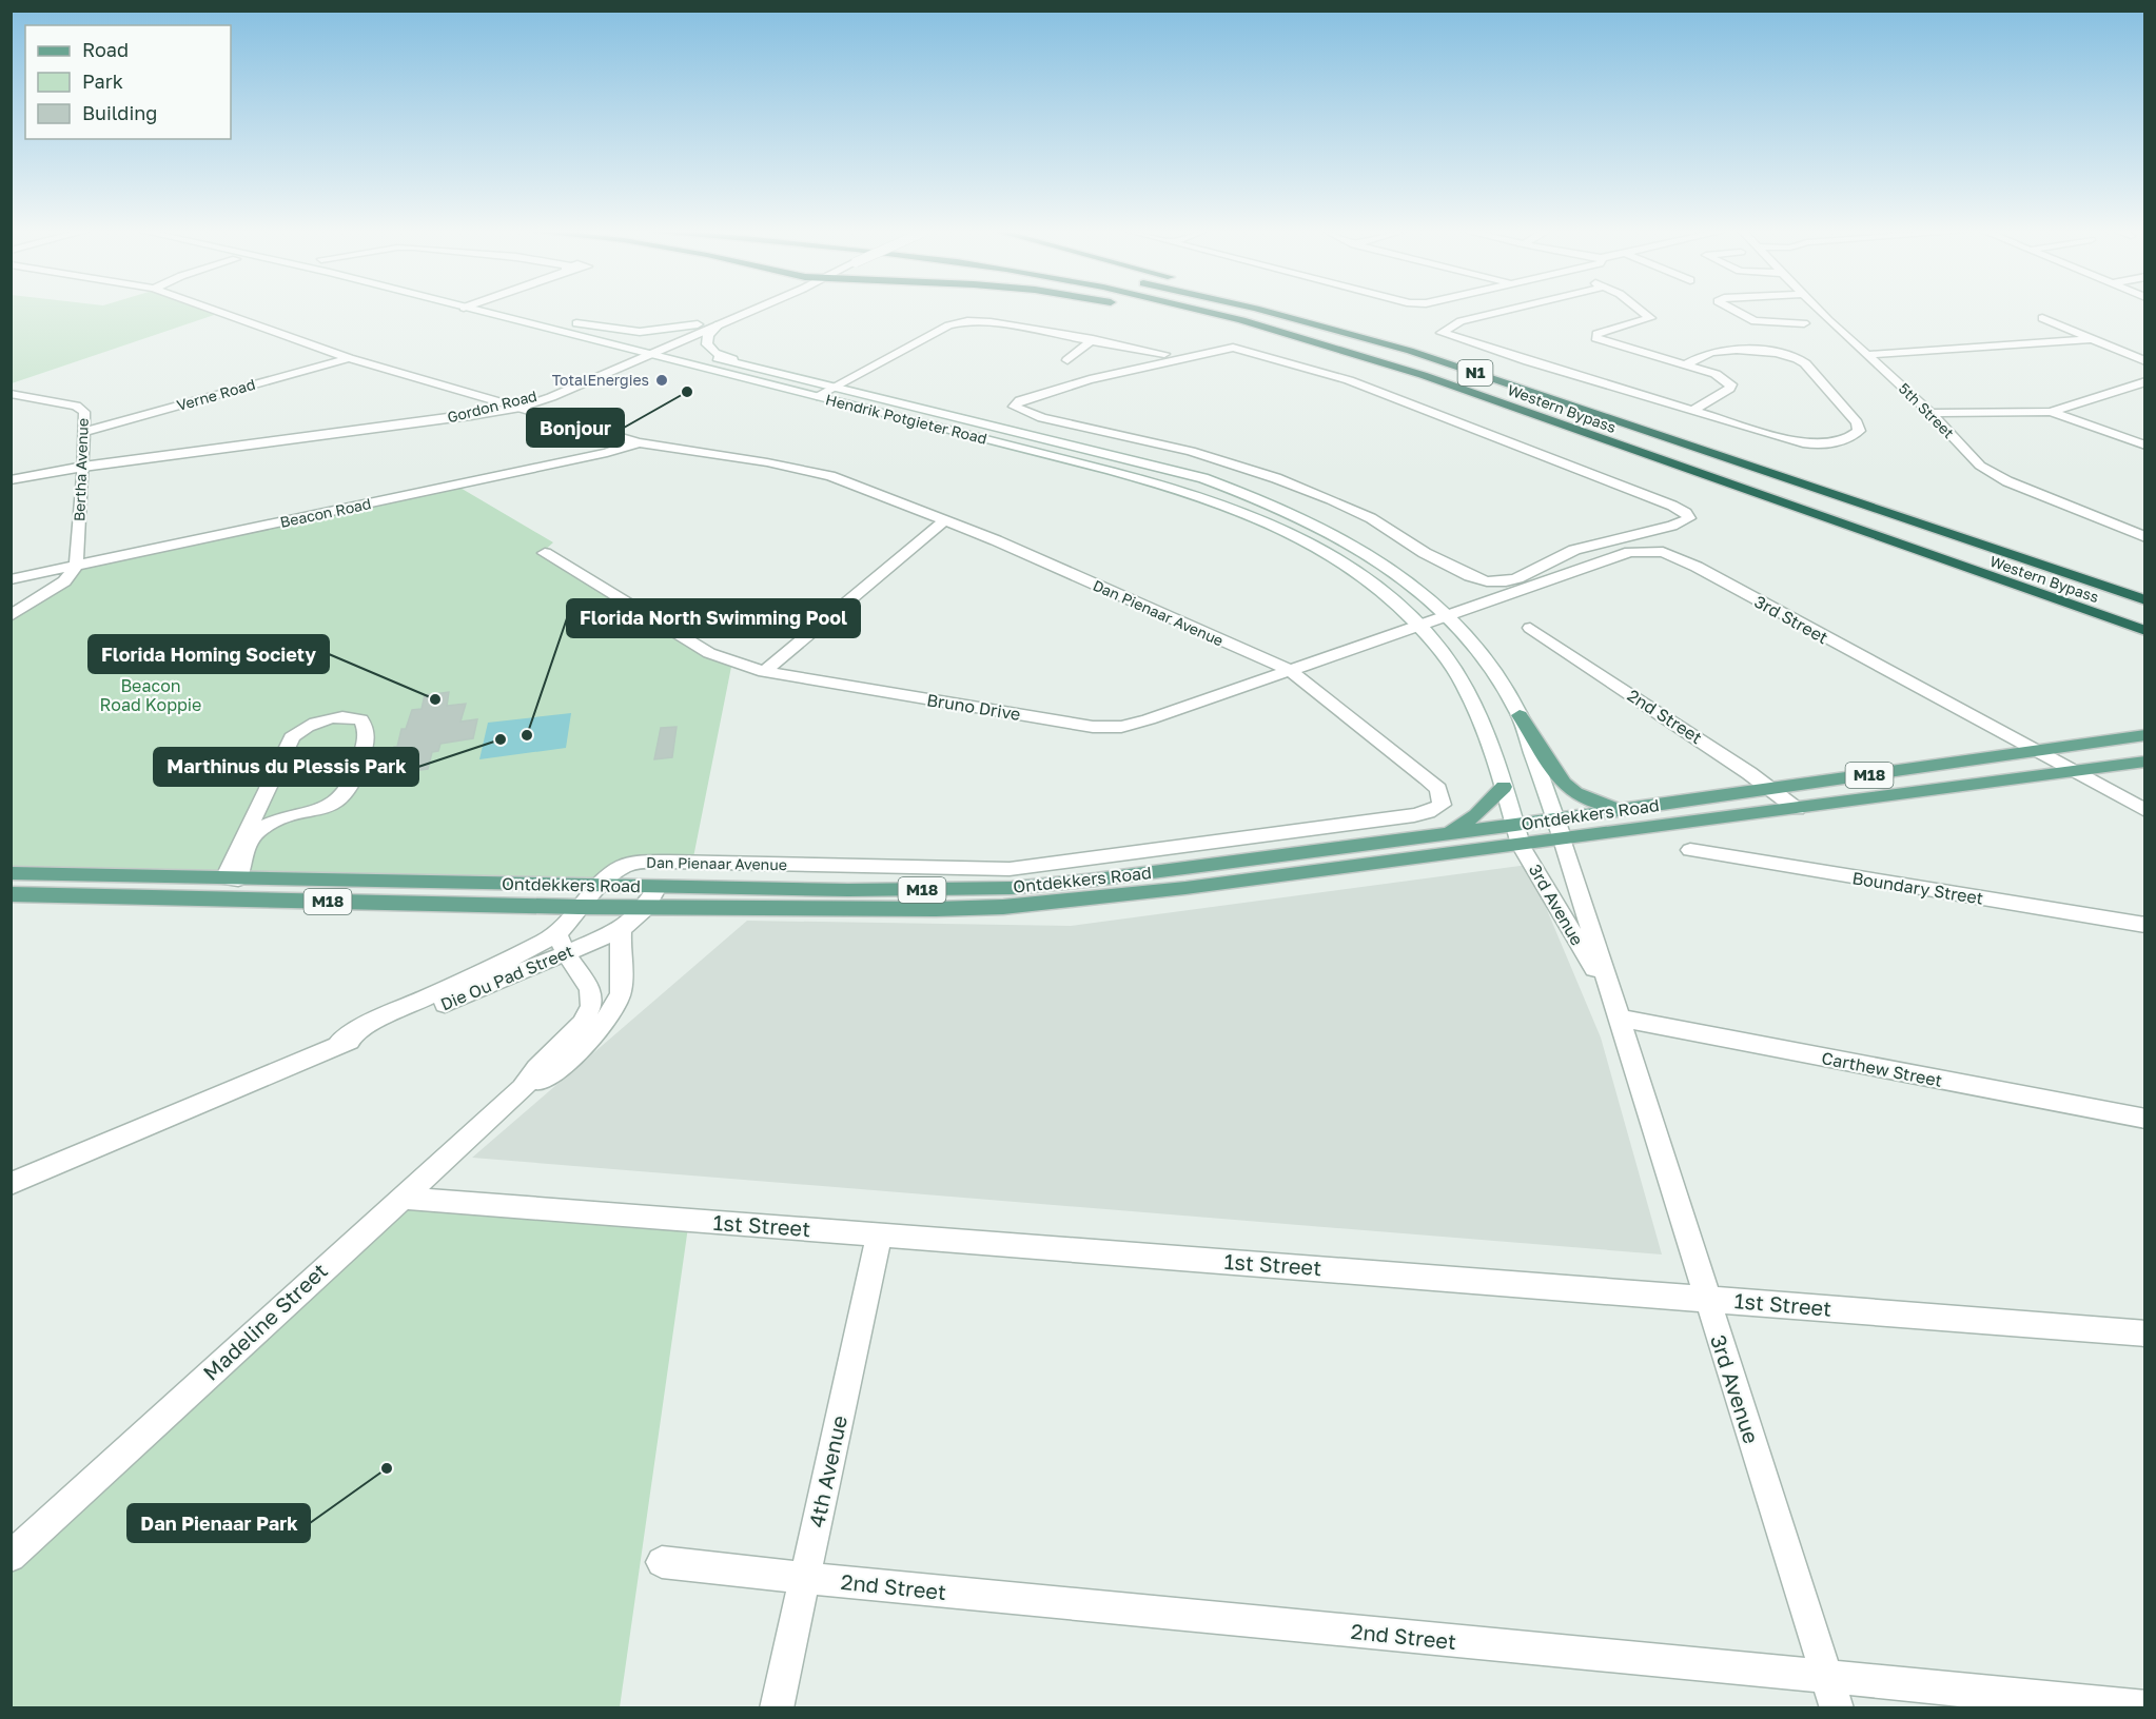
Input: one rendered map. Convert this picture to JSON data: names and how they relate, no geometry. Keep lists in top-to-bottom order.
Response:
{
  "streets": {
    "highway": ["N1", "Western Bypass"],
    "main road": ["M18", "Ontdekkers Road"],
    "street": [
      "Verne Road",
      "Gordon Road",
      "5th Street",
      "Hendrik Potgieter Road",
      "Bertha Avenue",
      "Beacon Road",
      "Dan Pienaar Avenue",
      "3rd Street",
      "Bruno Drive",
      "2nd Street",
      "Boundary Street",
      "3rd Avenue",
      "Die Ou Pad Street",
      "Carthew Street",
      "1st Street",
      "Madeline Street",
      "4th Avenue"
    ]
  },
  "crossings": [
    ["Verne Road", "Bertha Avenue"],
    ["Verne Road", "Dan Pienaar Avenue"],
    ["Gordon Road", "Hendrik Potgieter Road"],
    ["Gordon Road", "Bertha Avenue"],
    ["Gordon Road", "Dan Pienaar Avenue"],
    ["Hendrik Potgieter Road", "3rd Street"],
    ["Hendrik Potgieter Road", "Bruno Drive"],
    ["Hendrik Potgieter Road", "Ontdekkers Road"],
    ["Hendrik Potgieter Road", "3rd Avenue"],
    ["Bertha Avenue", "Beacon Road"],
    ["Beacon Road", "Dan Pienaar Avenue"],
    ["Dan Pienaar Avenue", "Bruno Drive"],
    ["Dan Pienaar Avenue", "Ontdekkers Road"],
    ["Dan Pienaar Avenue", "Die Ou Pad Street"],
    ["3rd Street", "Bruno Drive"],
    ["3rd Street", "Ontdekkers Road"],
    ["2nd Street", "Ontdekkers Road"],
    ["2nd Street", "3rd Avenue"],
    ["2nd Street", "4th Avenue"],
    ["Ontdekkers Road", "3rd Avenue"],
    ["Ontdekkers Road", "Die Ou Pad Street"],
    ["3rd Avenue", "Carthew Street"],
    ["3rd Avenue", "1st Street"],
    ["Die Ou Pad Street", "Madeline Street"],
    ["1st Street", "Madeline Street"],
    ["1st Street", "4th Avenue"]
  ],
  "parks": ["Beacon Road Koppie"],
  "places": [
    "TotalEnergies",
    "Bonjour",
    "Florida Homing Society",
    "Florida North Swimming Pool",
    "Marthinus du Plessis Park",
    "Dan Pienaar Park"
  ],
  "legend": ["Road", "Park", "Building"]
}
